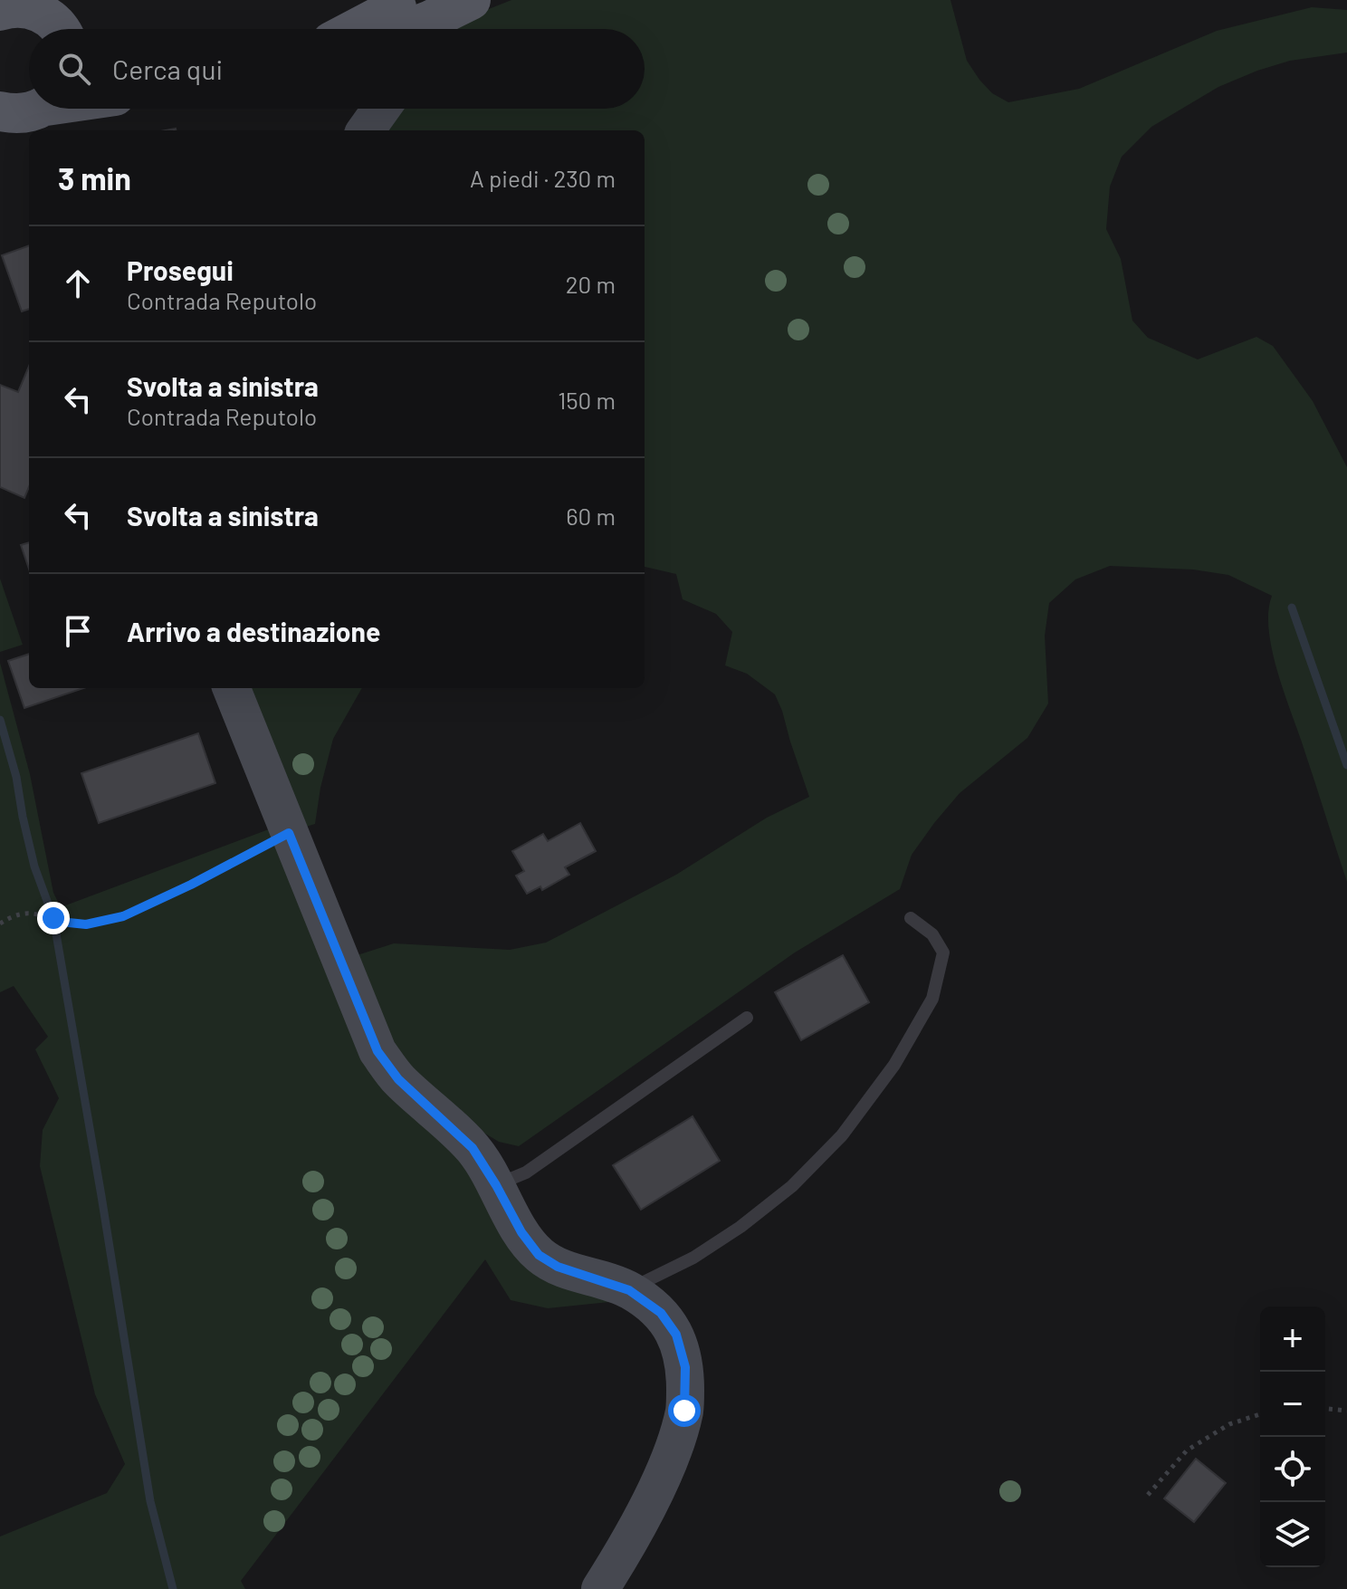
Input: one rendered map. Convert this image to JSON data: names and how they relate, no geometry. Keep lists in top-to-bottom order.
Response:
{
  "page": {
    "search": "Cerca qui",
    "heading": ["3 min", "A piedi · 230 m"],
    "list": [
      ["Prosegui", "Contrada Reputolo", "20 m"],
      ["Svolta a sinistra", "Contrada Reputolo", "150 m"],
      ["Svolta a sinistra", "60 m"],
      "Arrivo a destinazione"
    ],
    "map_buttons": ["+", "−"]
  }
}
